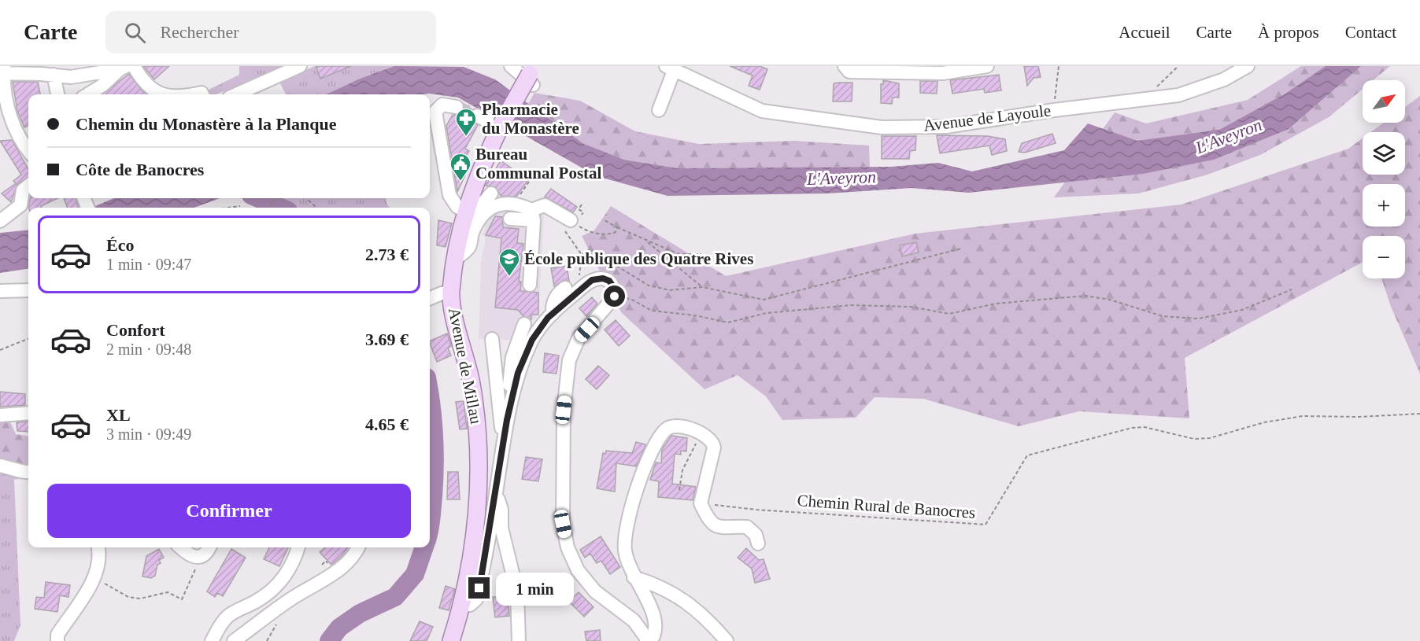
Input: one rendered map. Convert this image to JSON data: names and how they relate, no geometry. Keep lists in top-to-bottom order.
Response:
{
  "streets": {
    "main road": ["Avenue de Millau"],
    "street": ["Avenue de Layoule"],
    "path": ["Chemin Rural de Banocres"]
  },
  "water": ["L'Aveyron"],
  "places": {
    "pharmacy": ["Pharmacie du Monastère"],
    "public building": ["Bureau Communal Postal"],
    "school or university": ["École publique des Quatre Rives"]
  },
  "north": "top right",
  "page": {
    "header": "Carte",
    "search": "Rechercher",
    "nav": [
      "Accueil",
      "Carte",
      "À propos",
      "Contact"
    ],
    "map_buttons": ["+", "−"],
    "banner": ["Chemin du Monastère à la Planque", "Côte de Banocres"],
    "list": [
      {
        "name": "Éco",
        "note": "1 min · 09:47",
        "value": "2.73 €"
      },
      {
        "name": "Confort",
        "note": "2 min · 09:48",
        "value": "3.69 €"
      },
      {
        "name": "XL",
        "note": "3 min · 09:49",
        "value": "4.65 €"
      }
    ],
    "buttons": "Confirmer",
    "bubble": "1 min"
  }
}
